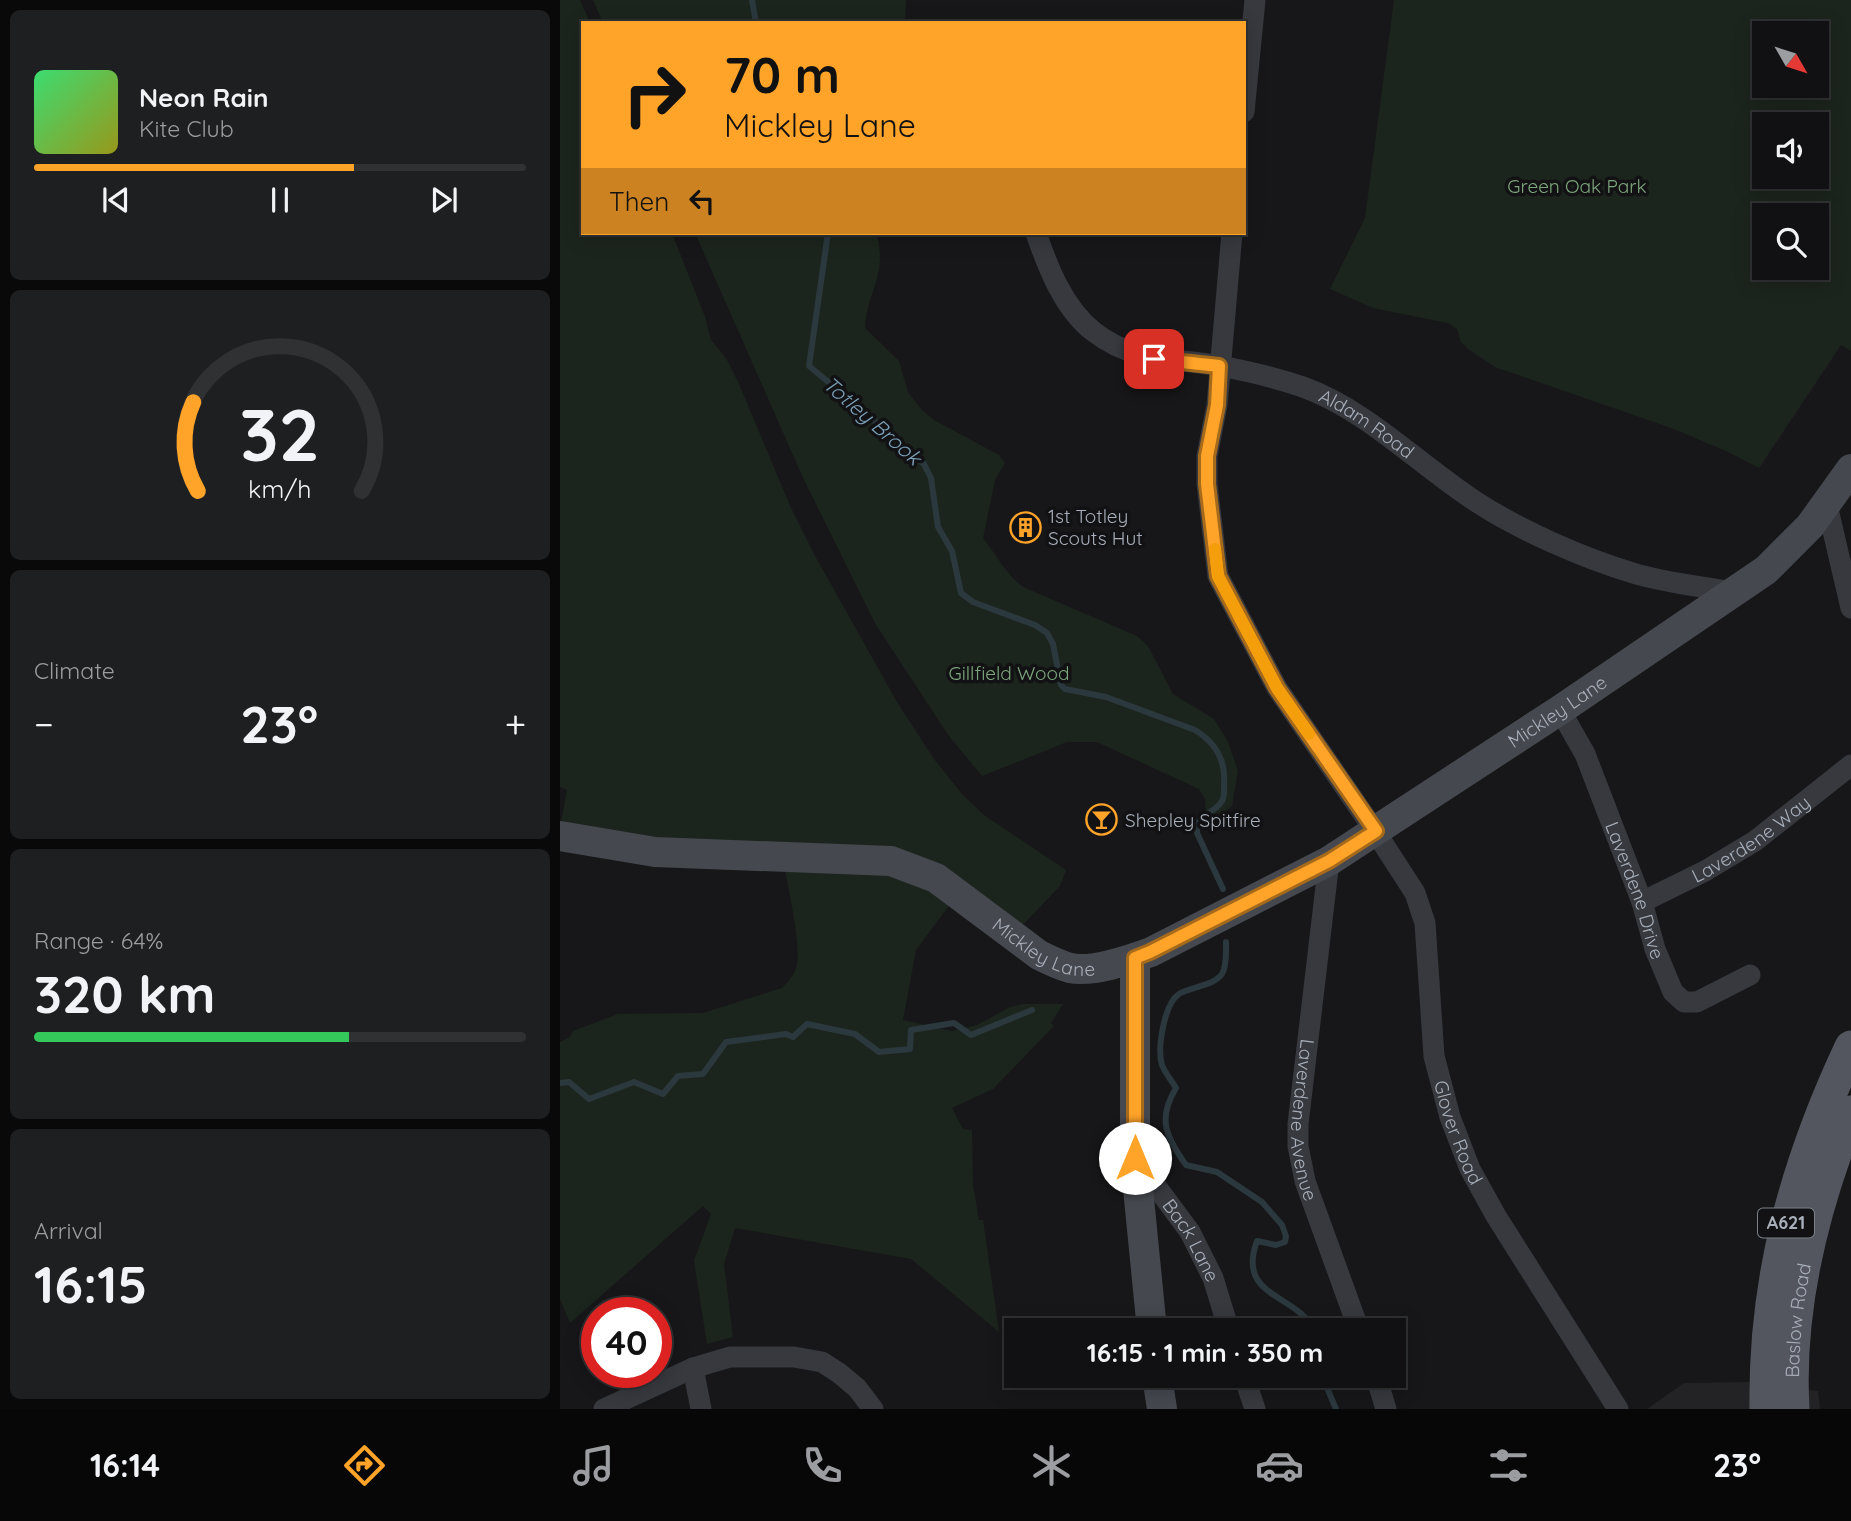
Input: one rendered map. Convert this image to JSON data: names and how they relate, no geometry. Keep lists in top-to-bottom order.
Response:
{
  "streets": {
    "main road": ["A621", "Baslow Road"],
    "street": [
      "Aldam Road",
      "Mickley Lane",
      "Laverdene Way",
      "Laverdene Drive",
      "Laverdene Avenue",
      "Glover Road",
      "Back Lane"
    ]
  },
  "crossings": [
    ["Aldam Road", "Mickley Lane"],
    ["Aldam Road", "Glover Road"],
    ["Mickley Lane", "Laverdene Drive"],
    ["Mickley Lane", "Laverdene Avenue"],
    ["Mickley Lane", "Glover Road"],
    ["Laverdene Way", "Laverdene Drive"]
  ],
  "water": ["Totley Brook"],
  "parks": ["Green Oak Park", "Gillfield Wood"],
  "places": {
    "building": ["1st Totley Scouts Hut"],
    "bar": ["Shepley Spitfire"]
  },
  "north": "bottom right",
  "page": {
    "turn": ["70 m", "Mickley Lane"],
    "song": ["Neon Rain", "Kite Club"],
    "then": "Then",
    "tile": [
      "Climate",
      ["Range · 64%", "320 km"],
      ["Arrival", "16:15"]
    ],
    "heat": ["−", "23°", "+"],
    "limit": "40",
    "trip": "16:15 · 1 min · 350 m",
    "tabs": ["16:14", "23°"],
    "gauge": ["32", "km/h"]
  }
}
